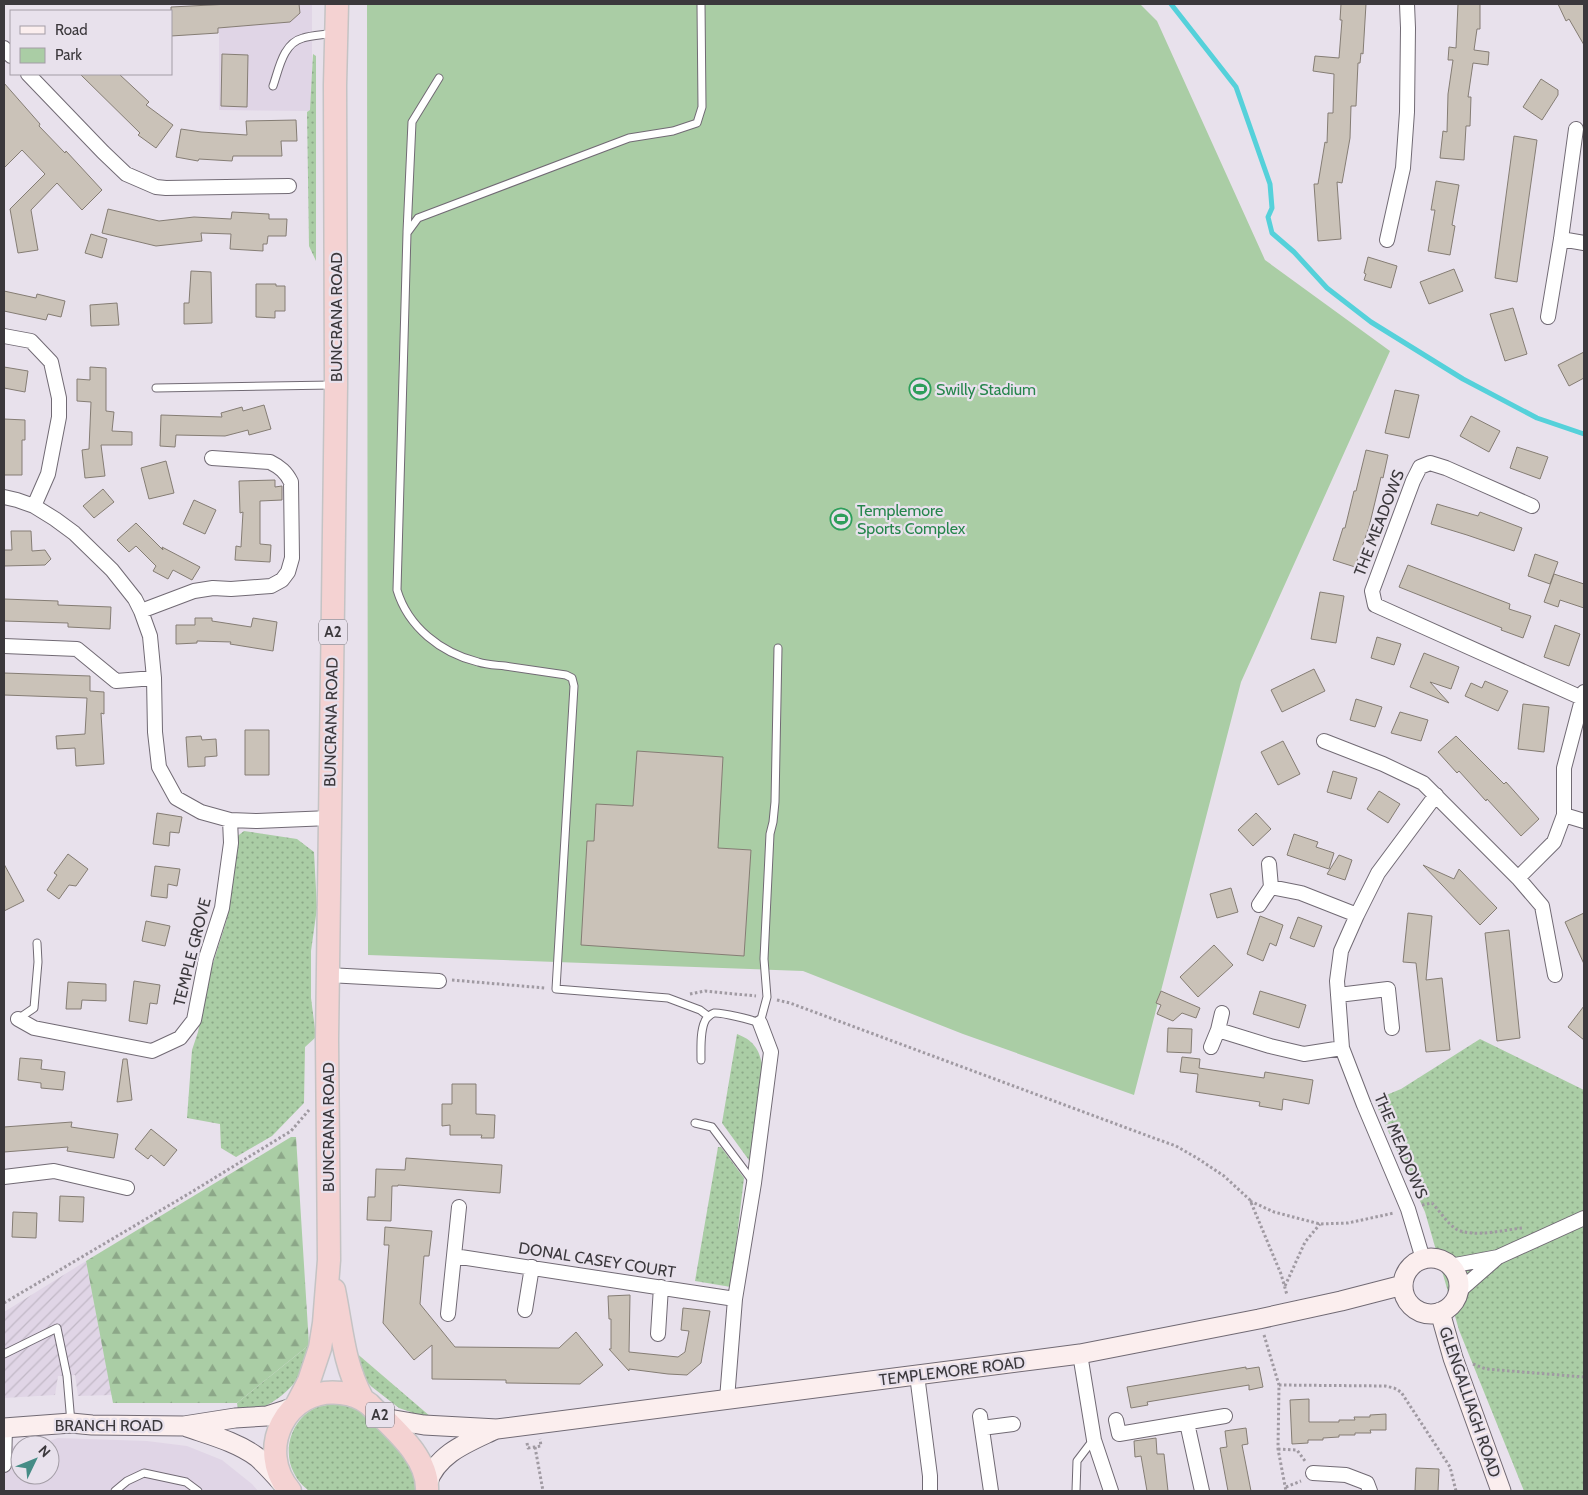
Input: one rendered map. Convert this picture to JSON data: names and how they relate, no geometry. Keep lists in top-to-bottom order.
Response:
{
  "streets": {
    "highway": ["BUNCRANA ROAD", "A2"],
    "main road": ["TEMPLEMORE ROAD", "GLENGALLIAGH ROAD", "BRANCH ROAD"],
    "street": ["THE MEADOWS", "TEMPLE GROVE", "DONAL CASEY COURT"]
  },
  "crossings": [
    ["BUNCRANA ROAD", "A2"],
    ["BUNCRANA ROAD", "BRANCH ROAD"],
    ["THE MEADOWS", "TEMPLEMORE ROAD"],
    ["THE MEADOWS", "GLENGALLIAGH ROAD"],
    ["A2", "TEMPLEMORE ROAD"],
    ["A2", "BRANCH ROAD"],
    ["TEMPLEMORE ROAD", "GLENGALLIAGH ROAD"]
  ],
  "places": {
    "sports": ["Swilly Stadium", "Templemore Sports Complex"]
  },
  "legend": ["Road", "Park"],
  "north": "top right"
}
